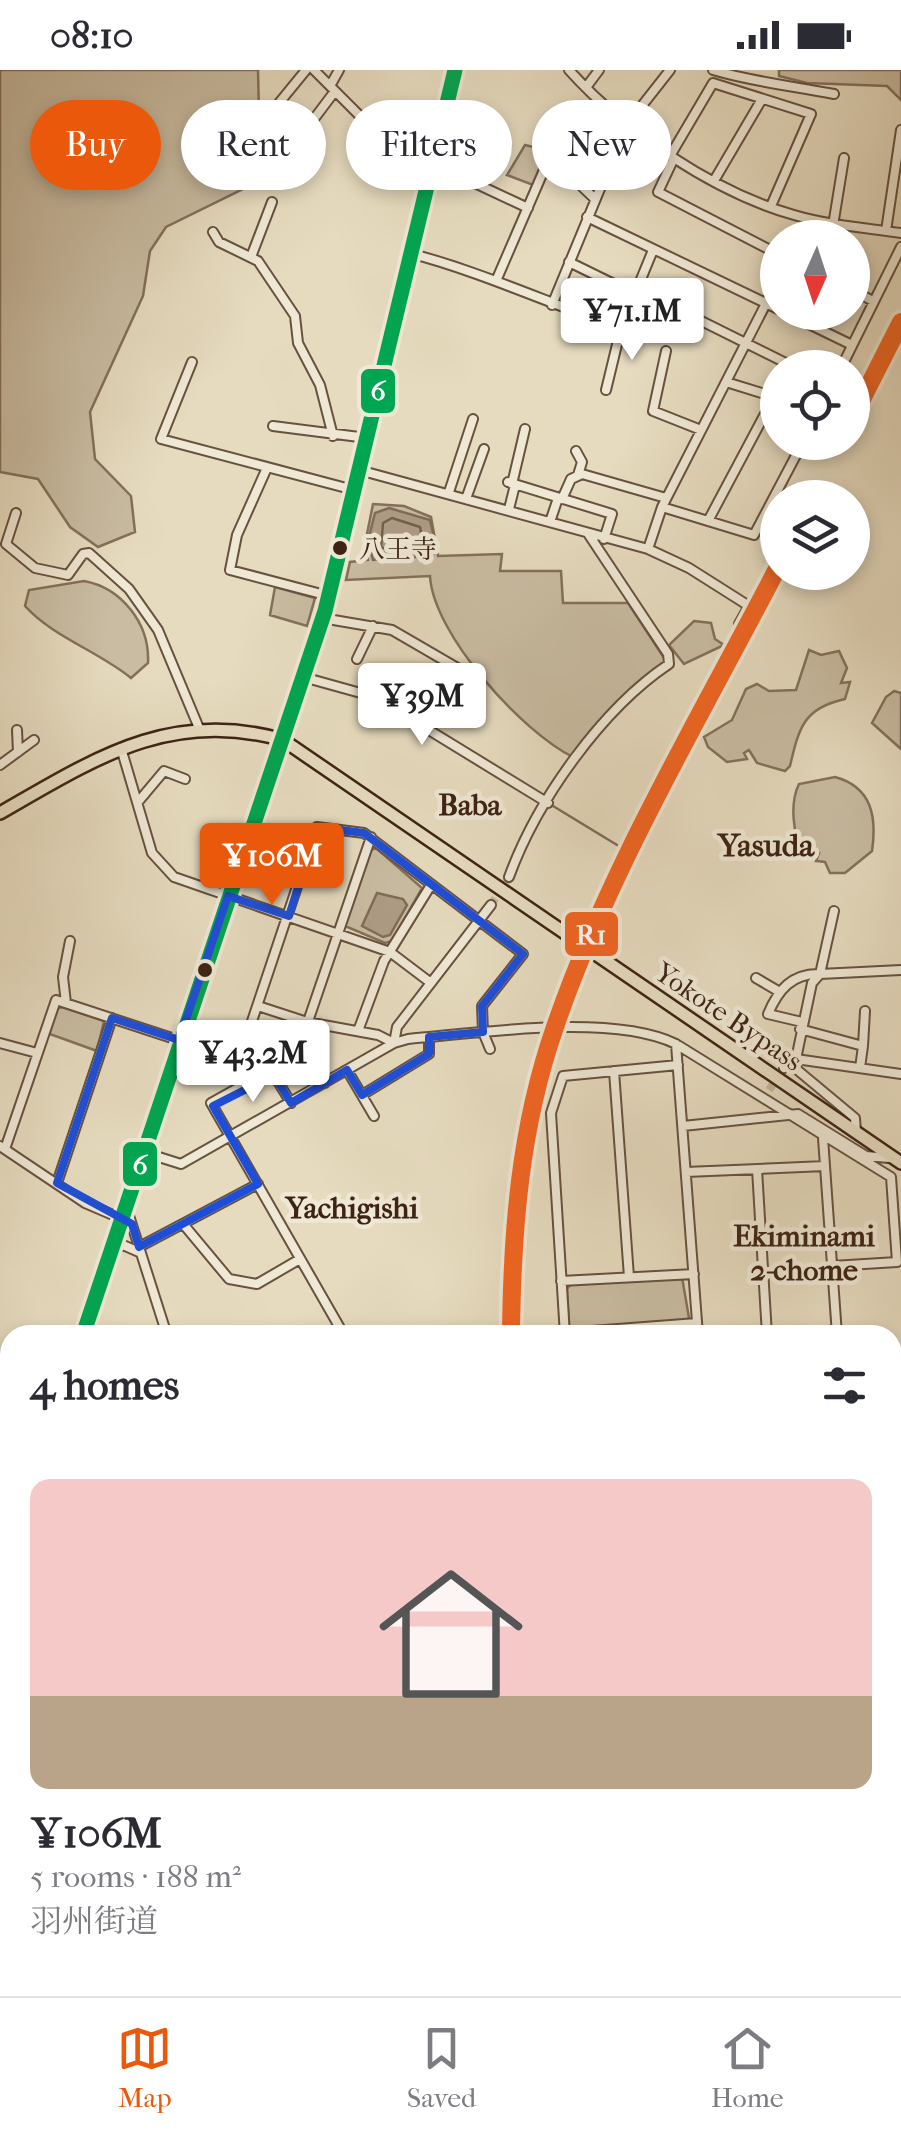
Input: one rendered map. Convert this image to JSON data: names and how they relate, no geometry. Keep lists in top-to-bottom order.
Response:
{
  "streets": {
    "highway": ["Yokote Bypass"]
  },
  "districts": [
    "Baba",
    "Yasuda",
    "Yachigishi",
    "Ekiminami 2-chome"
  ],
  "places": ["八王寺"],
  "lines": ["transit line 6", "transit line R1"],
  "north": "bottom",
  "page": {
    "status": "08:10",
    "chip": [
      "Buy",
      "Rent",
      "Filters",
      "New"
    ],
    "price": [
      "¥71.1M",
      "¥39M",
      "¥106M",
      "¥43.2M"
    ],
    "heading": "4 homes",
    "list": [
      {
        "name": "¥106M",
        "note": "5 rooms · 188 m² · 羽州街道"
      }
    ],
    "tabs": ["Map", "Saved", "Home"]
  }
}
